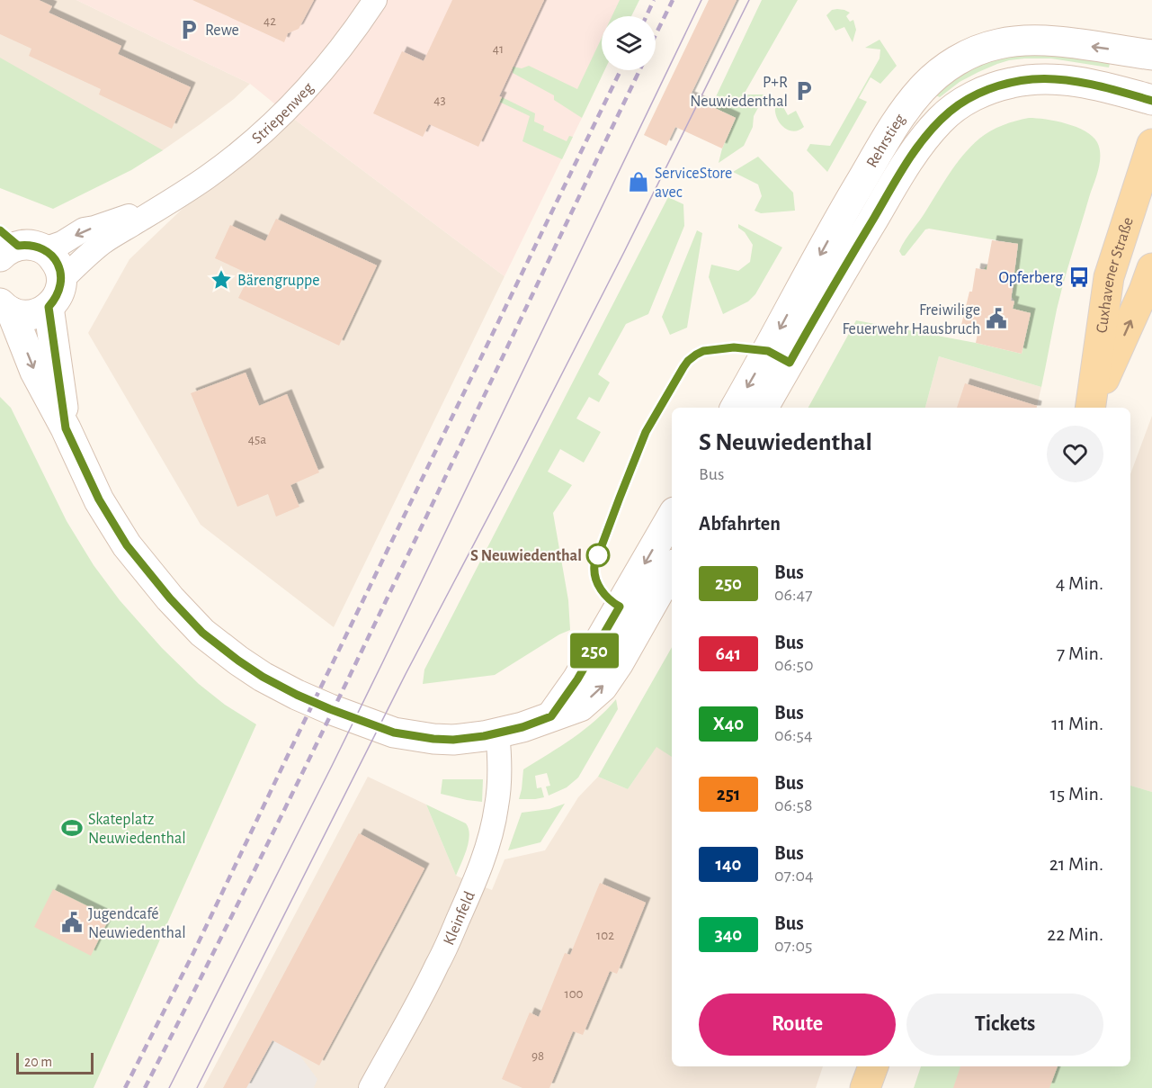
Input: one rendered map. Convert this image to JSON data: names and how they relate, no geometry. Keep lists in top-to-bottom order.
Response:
{
  "streets": {
    "main road": ["Cuxhavener Straße"],
    "street": ["Striepenweg", "Rehrstieg", "Kleinfeld"]
  },
  "one_way": ["Rehrstieg"],
  "places": {
    "parking": ["Rewe", "P+R Neuwiedenthal"],
    "shop": ["ServiceStore avec"],
    "bus stop": ["Opferberg"],
    "place": ["Bärengruppe"],
    "public building": ["Freiwilige Feuerwehr Hausbruch", "Jugendcafé Neuwiedenthal"],
    "other": ["S Neuwiedenthal"],
    "sports": ["Skateplatz Neuwiedenthal"]
  },
  "lines": ["bus line 250"],
  "house_numbers": [
    "42",
    "41",
    "43",
    "45a",
    "102",
    "100",
    "98"
  ],
  "scale_bar": "20 m",
  "page": {
    "on_map": "250",
    "heading": [
      ["S Neuwiedenthal", "Bus"],
      "Abfahrten"
    ],
    "list": [
      {
        "mark": "250",
        "name": "Bus",
        "note": "06:47",
        "value": "4 Min."
      },
      {
        "mark": "641",
        "name": "Bus",
        "note": "06:50",
        "value": "7 Min."
      },
      {
        "mark": "X40",
        "name": "Bus",
        "note": "06:54",
        "value": "11 Min."
      },
      {
        "mark": "251",
        "name": "Bus",
        "note": "06:58",
        "value": "15 Min."
      },
      {
        "mark": "140",
        "name": "Bus",
        "note": "07:04",
        "value": "21 Min."
      },
      {
        "mark": "340",
        "name": "Bus",
        "note": "07:05",
        "value": "22 Min."
      }
    ],
    "buttons": ["Route", "Tickets"],
    "scale": "20 m"
  }
}
